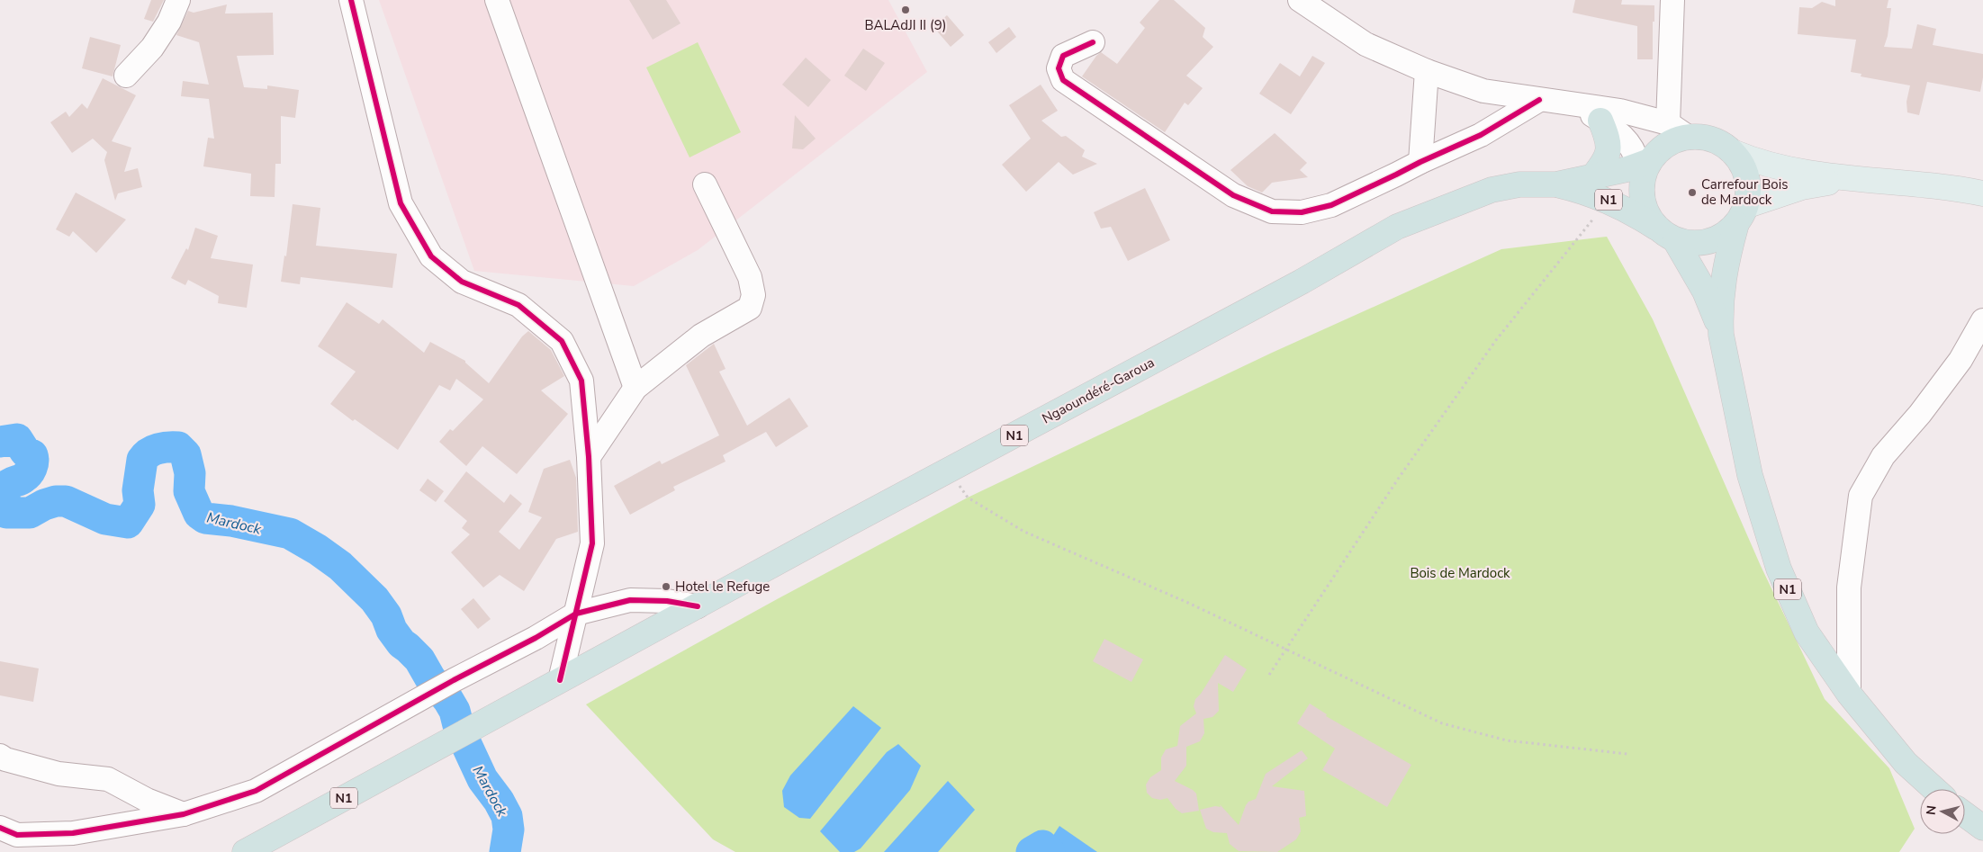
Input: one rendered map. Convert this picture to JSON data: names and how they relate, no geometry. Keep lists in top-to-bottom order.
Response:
{
  "streets": {
    "highway": ["N1", "Ngaoundéré-Garoua"]
  },
  "crossings": [
    ["N1", "Ngaoundéré-Garoua"]
  ],
  "water": ["Mardock"],
  "parks": ["Bois de Mardock"],
  "places": ["BALAdJI II (9)", "Carrefour Bois de Mardock", "Hotel le Refuge"],
  "north": "left"
}
